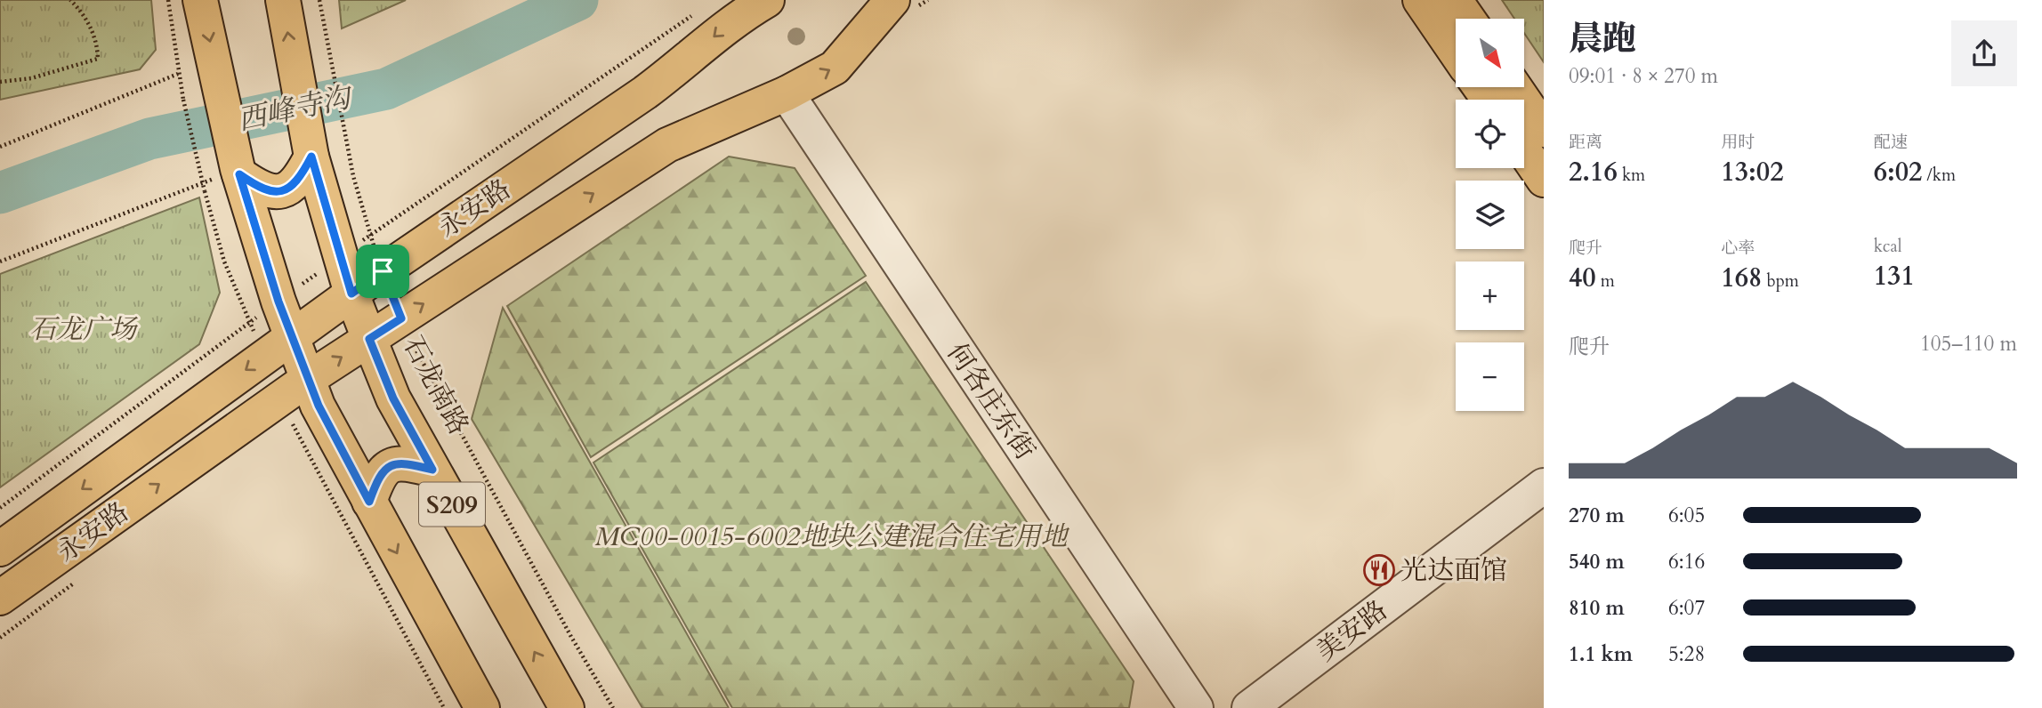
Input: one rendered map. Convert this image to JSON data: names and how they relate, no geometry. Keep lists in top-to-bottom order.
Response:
{
  "streets": {
    "main road": ["永安路", "石龙南路", "S209"],
    "street": ["何各庄东街", "美安路"]
  },
  "crossings": [
    ["永安路", "石龙南路"],
    ["永安路", "何各庄东街"],
    ["永安路", "S209"]
  ],
  "water": ["西峰寺沟"],
  "parks": ["石龙广场", "MC00-0015-6002地块公建混合住宅用地"],
  "places": {
    "restaurant": ["光达面馆"]
  },
  "north": "bottom right",
  "page": {
    "heading": ["晨跑", "09:01 · 8 × 270 m"],
    "map_buttons": ["+", "−"],
    "stats": [
      ["距离", "2.16 km"],
      ["用时", "13:02"],
      ["配速", "6:02 /km"],
      ["爬升", "40 m"],
      ["心率", "168 bpm"],
      ["kcal", "131"]
    ],
    "chart": ["爬升", "105–110 m"],
    "list": [
      {
        "name": "270 m",
        "note": "6:05"
      },
      {
        "name": "540 m",
        "note": "6:16"
      },
      {
        "name": "810 m",
        "note": "6:07"
      },
      {
        "name": "1.1 km",
        "note": "5:28"
      }
    ]
  }
}
